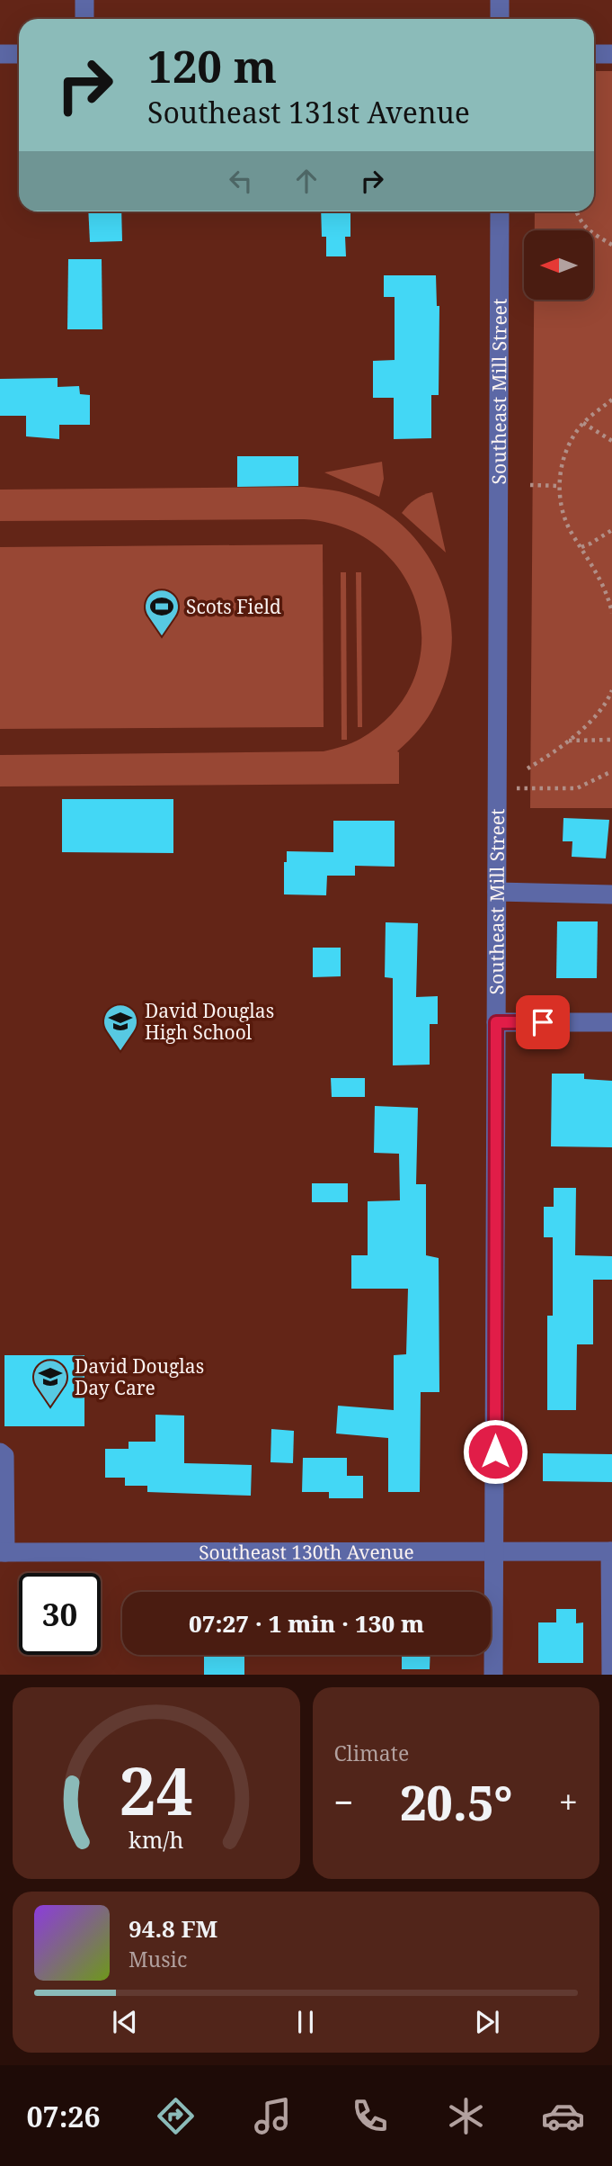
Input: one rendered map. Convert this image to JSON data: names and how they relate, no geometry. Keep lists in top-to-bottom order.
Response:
{
  "streets": {
    "street": ["Southeast Mill Street", "Southeast 130th Avenue"]
  },
  "crossings": [
    ["Southeast Mill Street", "Southeast 130th Avenue"]
  ],
  "places": {
    "sports": ["Scots Field"],
    "school or university": ["David Douglas High School", "David Douglas Day Care"]
  },
  "north": "left",
  "page": {
    "turn": ["120 m", "Southeast 131st Avenue"],
    "limit": "30",
    "trip": "07:27 · 1 min · 130 m",
    "tile": "Climate",
    "heat": ["−", "20.5°", "+"],
    "song": ["94.8 FM", "Music"],
    "tabs": "07:26",
    "gauge": ["24", "km/h"]
  }
}
